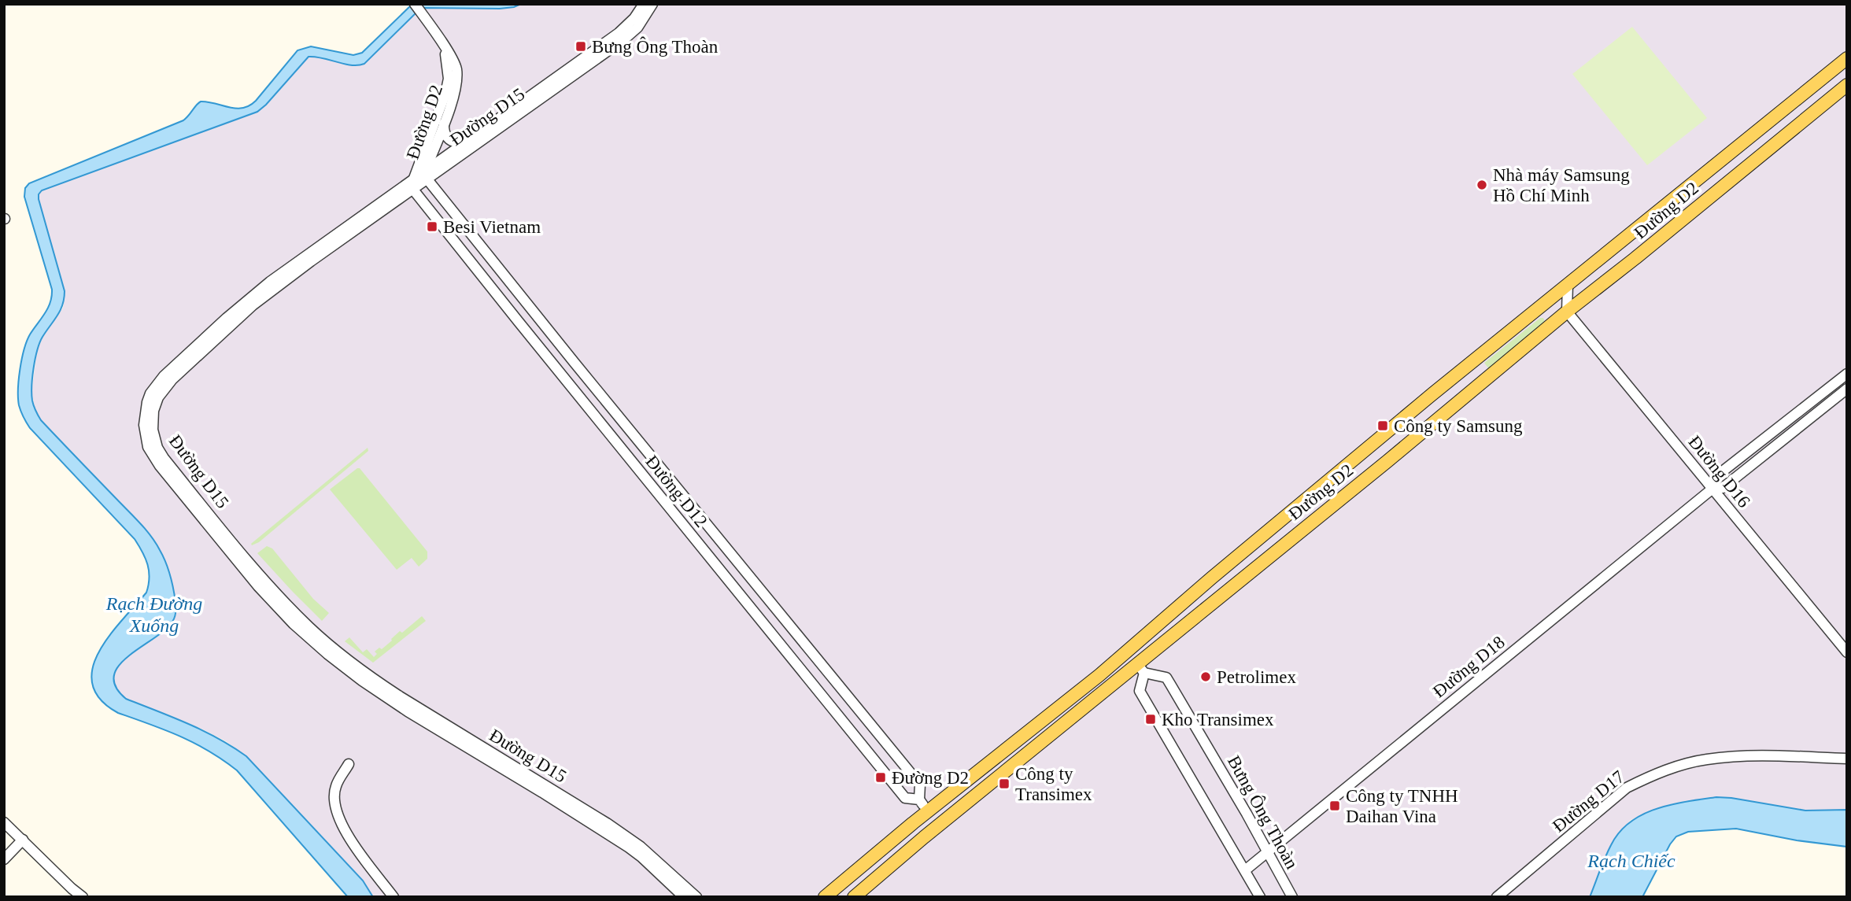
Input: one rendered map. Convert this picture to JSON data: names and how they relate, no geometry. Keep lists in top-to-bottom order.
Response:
{
  "streets": {
    "main road": ["Đường D2"],
    "street": [
      "Đường D15",
      "Đường D16",
      "Đường D12",
      "Đường D18",
      "Đường D17",
      "Bưng Ông Thoàn"
    ]
  },
  "crossings": [
    ["Đường D15", "Đường D2"],
    ["Đường D15", "Đường D12"],
    ["Đường D2", "Đường D16"],
    ["Đường D2", "Đường D12"],
    ["Đường D2", "Bưng Ông Thoàn"],
    ["Đường D16", "Đường D18"],
    ["Đường D18", "Bưng Ông Thoàn"]
  ],
  "water": ["Rạch Đường Xuống", "Rạch Chiếc"],
  "places": {
    "transit": [
      "Bưng Ông Thoàn",
      "Besi Vietnam",
      "Công ty Samsung",
      "Kho Transimex",
      "Đường D2",
      "Công ty Transimex",
      "Công ty TNHH Daihan Vina"
    ],
    "other": ["Nhà máy Samsung Hồ Chí Minh", "Petrolimex"]
  }
}
